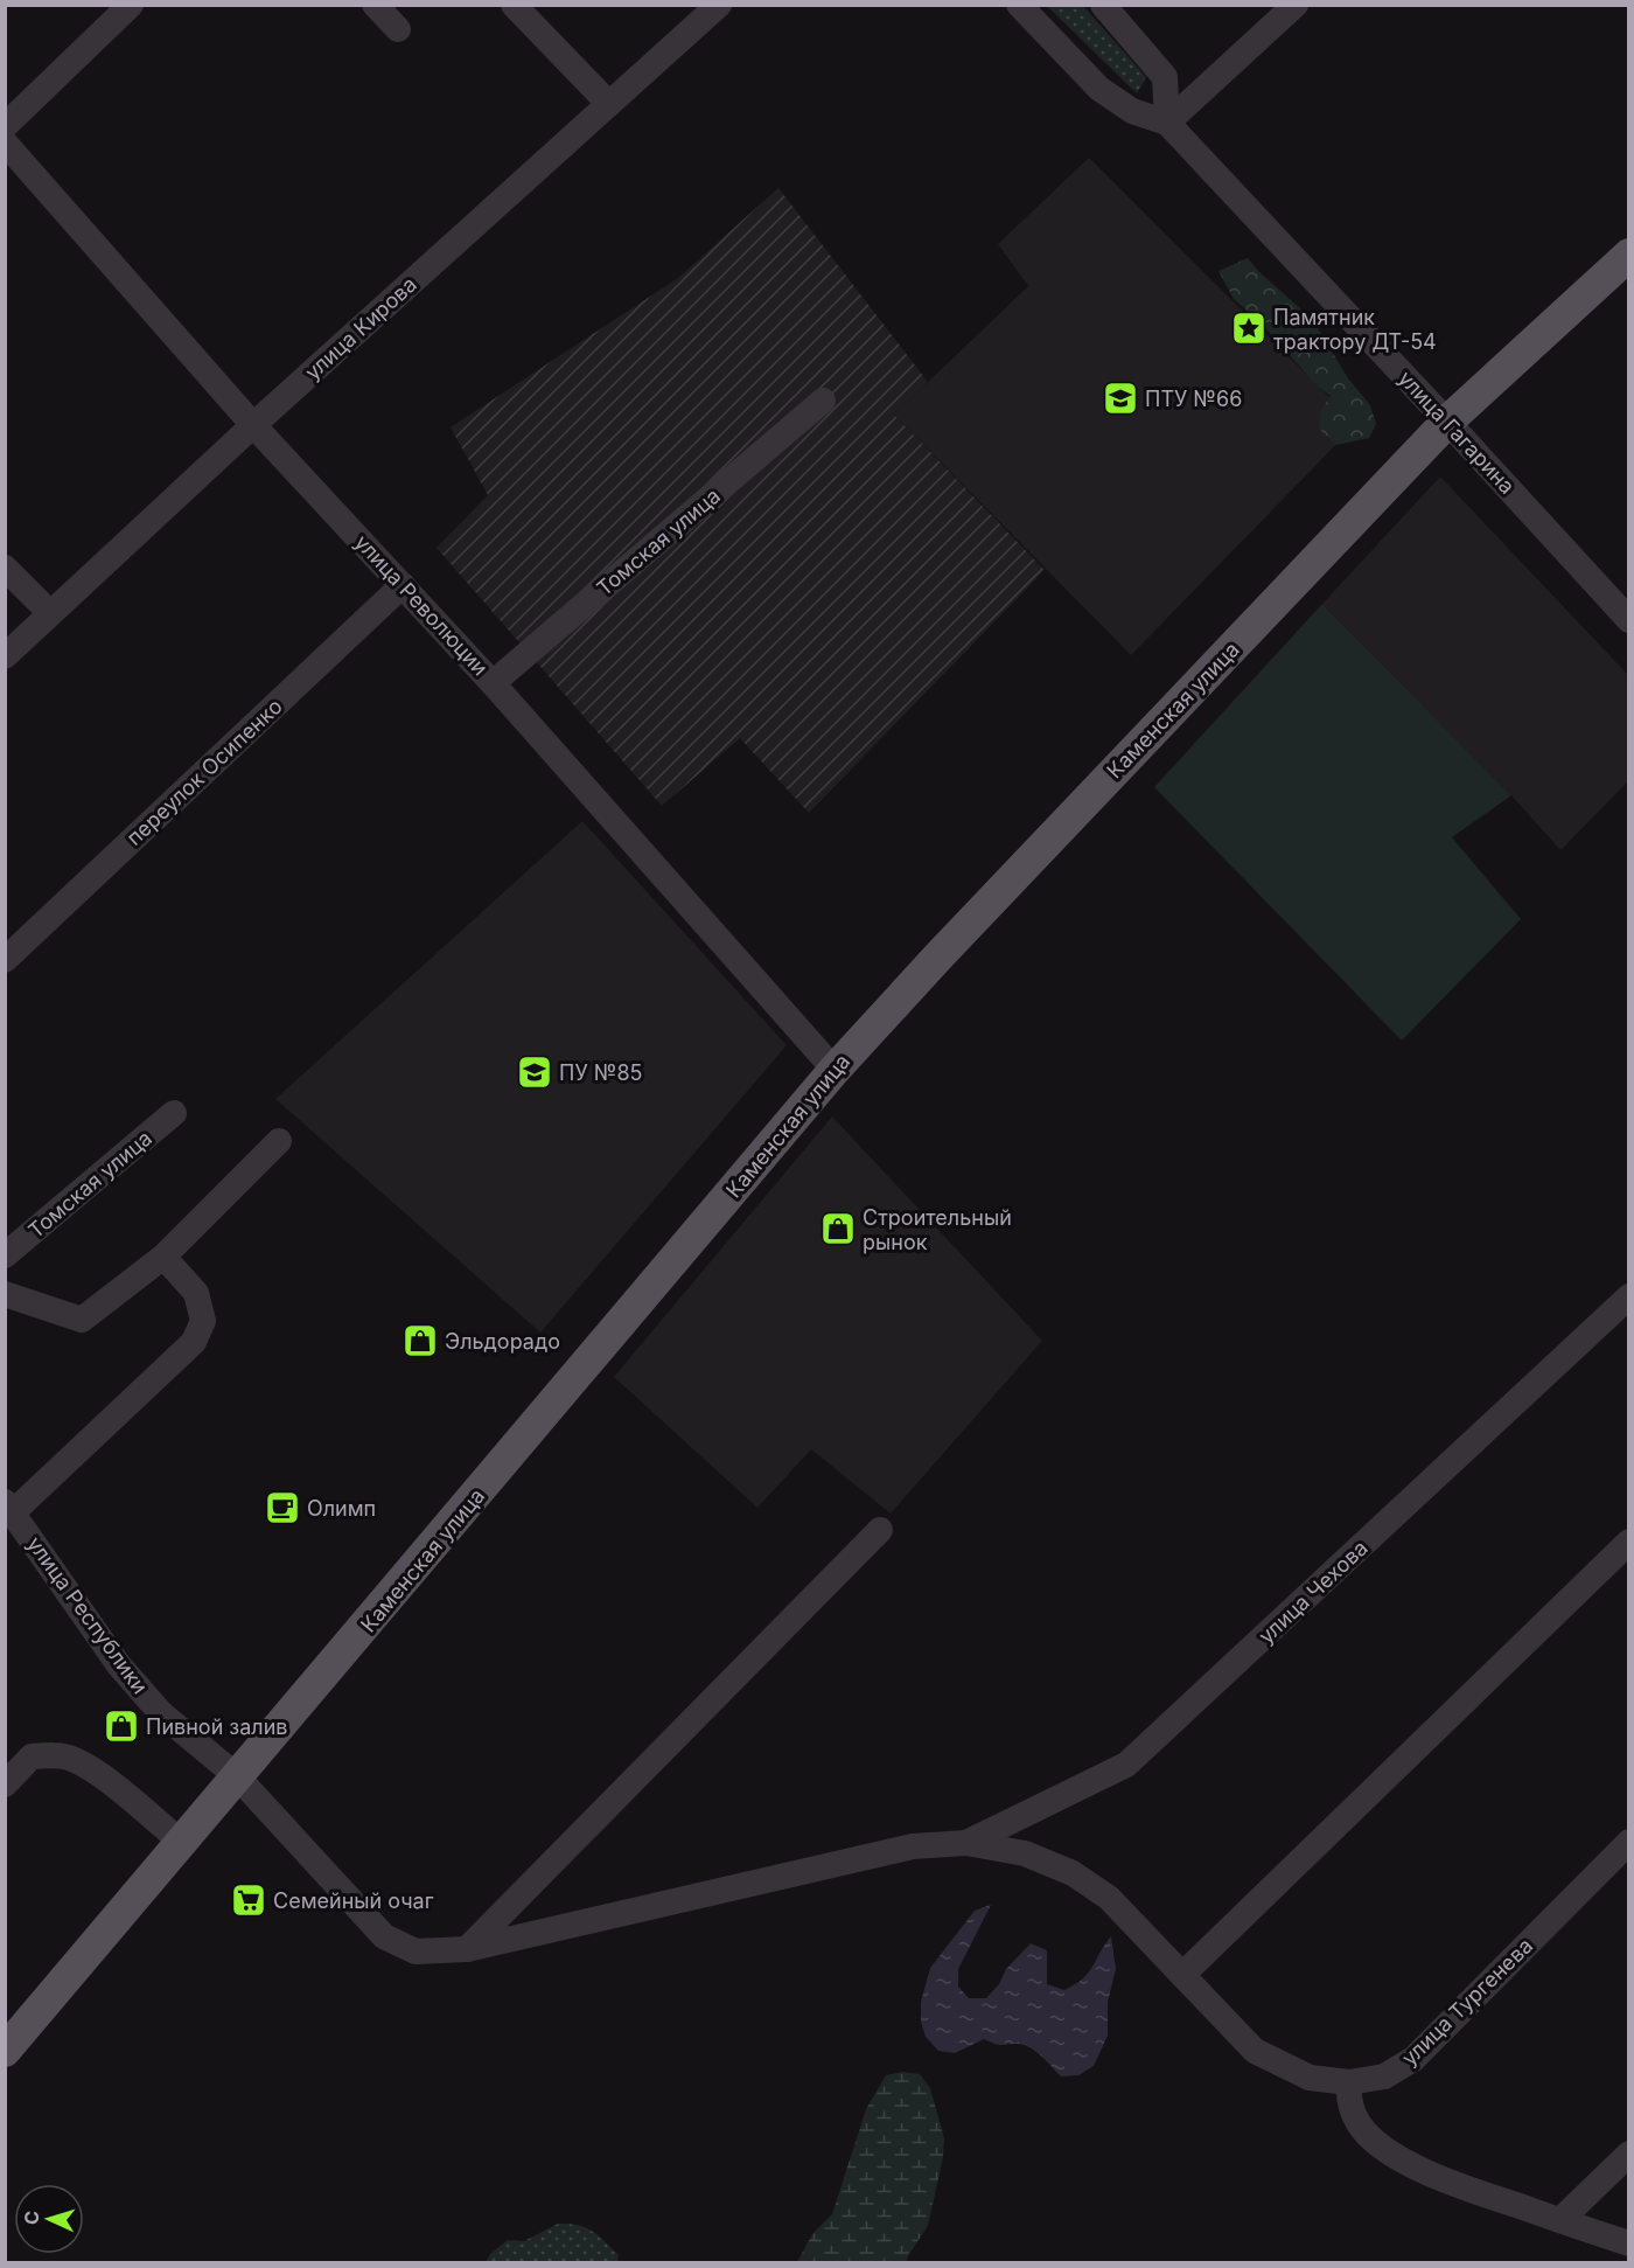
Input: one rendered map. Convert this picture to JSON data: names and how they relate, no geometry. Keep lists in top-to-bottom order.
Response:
{
  "streets": {
    "main road": ["Каменская улица"],
    "street": [
      "улица Кирова",
      "улица Гагарина",
      "Томская улица",
      "улица Революции",
      "переулок Осипенко",
      "улица Чехова",
      "улица Республики",
      "улица Тургенева"
    ]
  },
  "crossings": [
    ["улица Кирова", "улица Революции"],
    ["улица Гагарина", "Каменская улица"],
    ["Томская улица", "улица Революции"],
    ["улица Революции", "Каменская улица"],
    ["улица Революции", "переулок Осипенко"],
    ["Каменская улица", "улица Республики"],
    ["улица Чехова", "улица Республики"],
    ["улица Чехова", "улица Тургенева"],
    ["улица Республики", "улица Тургенева"]
  ],
  "places": {
    "place": ["Памятник трактору ДТ-54"],
    "school or university": ["ПТУ №66", "ПУ №85"],
    "shop": ["Строительный рынок", "Эльдорадо", "Пивной залив"],
    "cafe": ["Олимп"],
    "supermarket": ["Семейный очаг"]
  },
  "north": "left"
}
